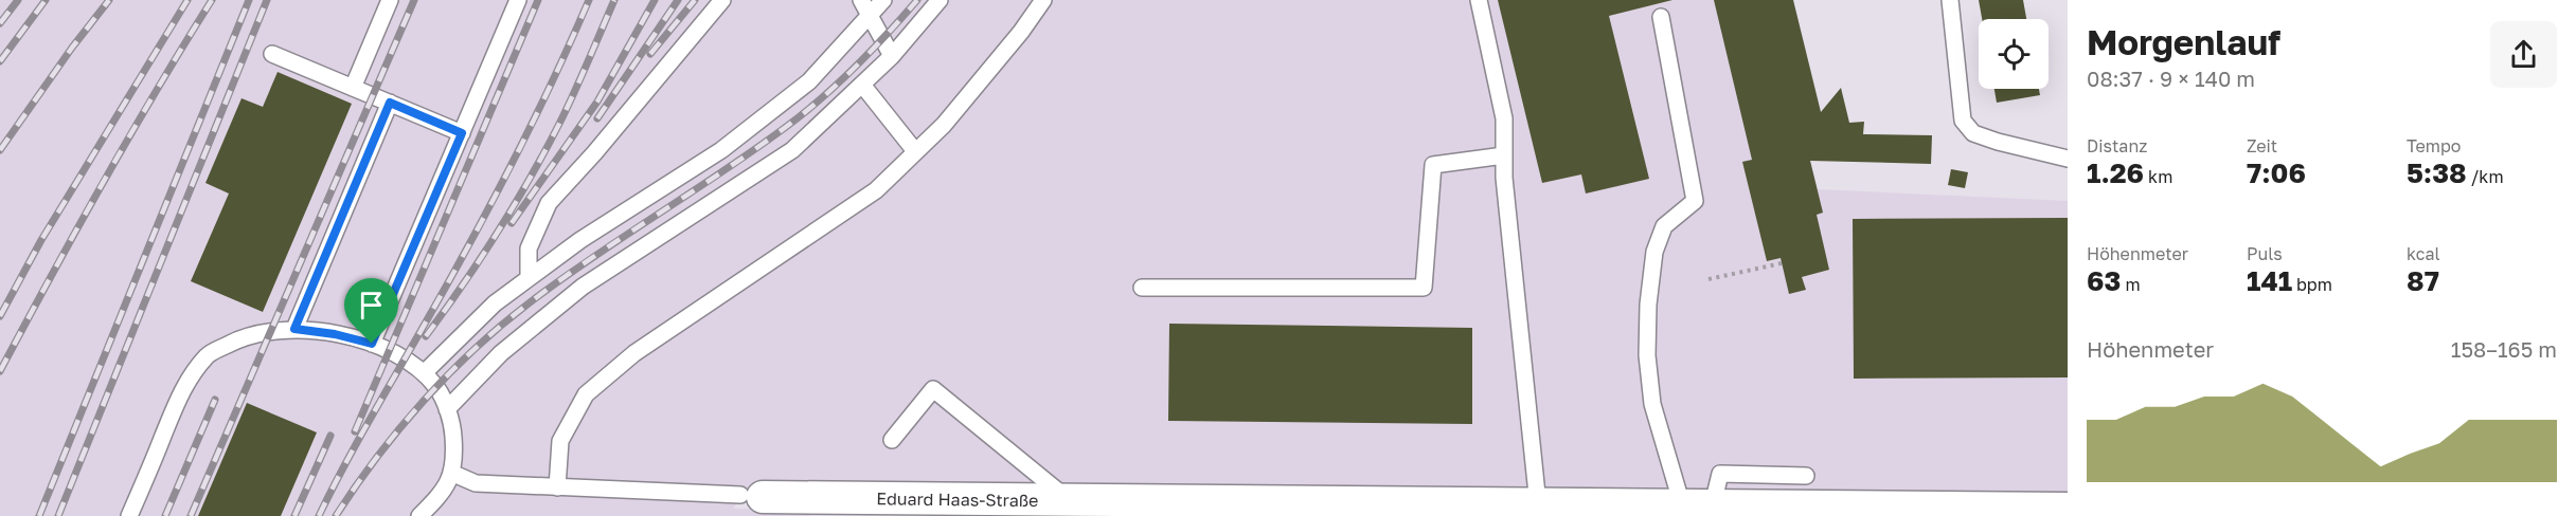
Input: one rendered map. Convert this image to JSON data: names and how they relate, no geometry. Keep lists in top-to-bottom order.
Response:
{
  "streets": {
    "street": ["Eduard Haas-Straße"]
  },
  "page": {
    "heading": ["Morgenlauf", "08:37 · 9 × 140 m"],
    "stats": [
      ["Distanz", "1.26 km"],
      ["Zeit", "7:06"],
      ["Tempo", "5:38 /km"],
      ["Höhenmeter", "63 m"],
      ["Puls", "141 bpm"],
      ["kcal", "87"]
    ],
    "chart": ["Höhenmeter", "158–165 m"]
  }
}
